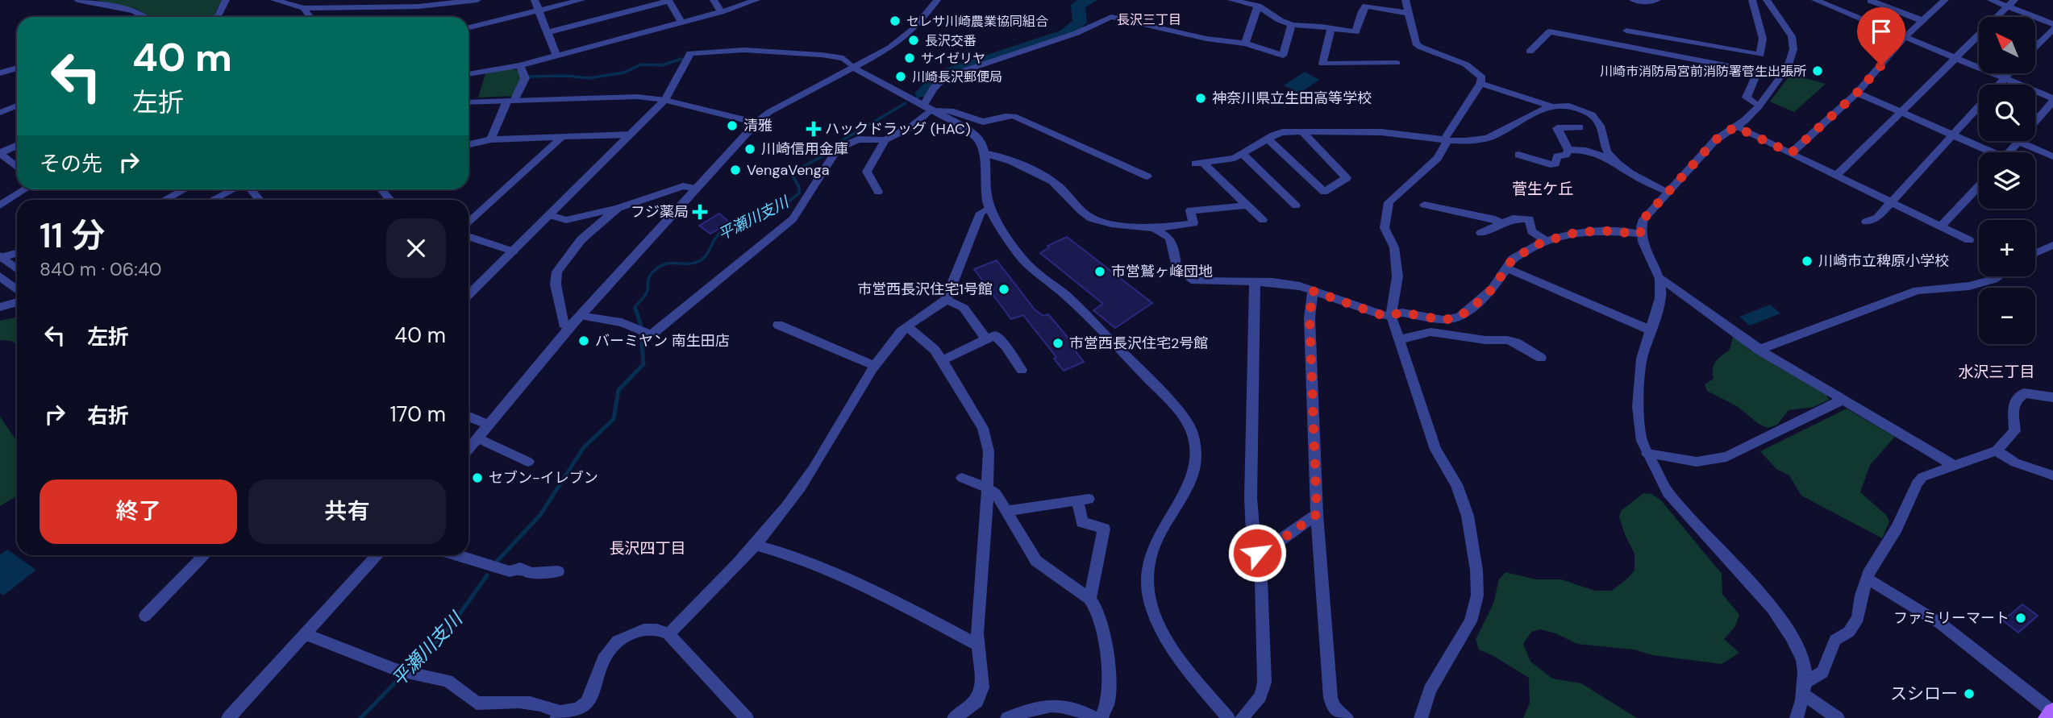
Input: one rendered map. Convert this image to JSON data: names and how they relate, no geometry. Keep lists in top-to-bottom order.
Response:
{
  "districts": [
    "長沢三丁目",
    "菅生ケ丘",
    "水沢三丁目",
    "長沢四丁目"
  ],
  "water": ["平瀬川支川"],
  "places": {
    "other": [
      "セレサ川崎農業協同組合",
      "長沢交番",
      "サイゼリヤ",
      "川崎市消防局宮前消防署菅生出張所",
      "川崎長沢郵便局",
      "神奈川県立生田高等学校",
      "清雅",
      "川崎信用金庫",
      "VengaVenga",
      "川崎市立稗原小学校",
      "市営鷲ヶ峰団地",
      "市営西長沢住宅1号館",
      "バーミヤン 南生田店",
      "市営西長沢住宅2号館",
      "セブン-イレブン",
      "ファミリーマート",
      "スシロー"
    ],
    "health": ["ハックドラッグ (HAC)", "フジ薬局"]
  },
  "north": "top left",
  "page": {
    "map_buttons": ["+", "−"],
    "turn": ["40 m", "左折"],
    "then": "その先",
    "heading": ["11 分", "840 m · 06:40"],
    "list": [
      {
        "name": "左折",
        "value": "40 m"
      },
      {
        "name": "右折",
        "value": "170 m"
      }
    ],
    "buttons": ["終了", "共有"]
  }
}
